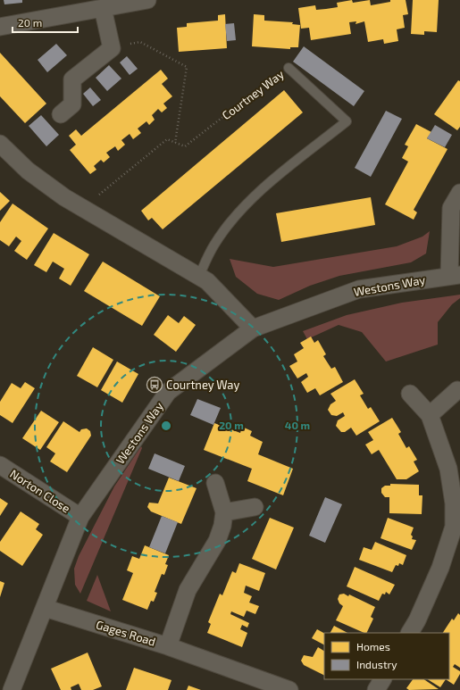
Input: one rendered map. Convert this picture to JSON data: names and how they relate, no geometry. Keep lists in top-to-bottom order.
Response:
{
  "streets": {
    "street": ["Westons Way", "Norton Close", "Gages Road"],
    "lane": ["Courtney Way"]
  },
  "crossings": [
    ["Westons Way", "Norton Close"],
    ["Westons Way", "Gages Road"]
  ],
  "places": {
    "bus stop": ["Courtney Way"]
  },
  "legend": ["Homes", "Industry"],
  "scale_bar": "20 m",
  "rings": ["20 m", "40 m"]
}
